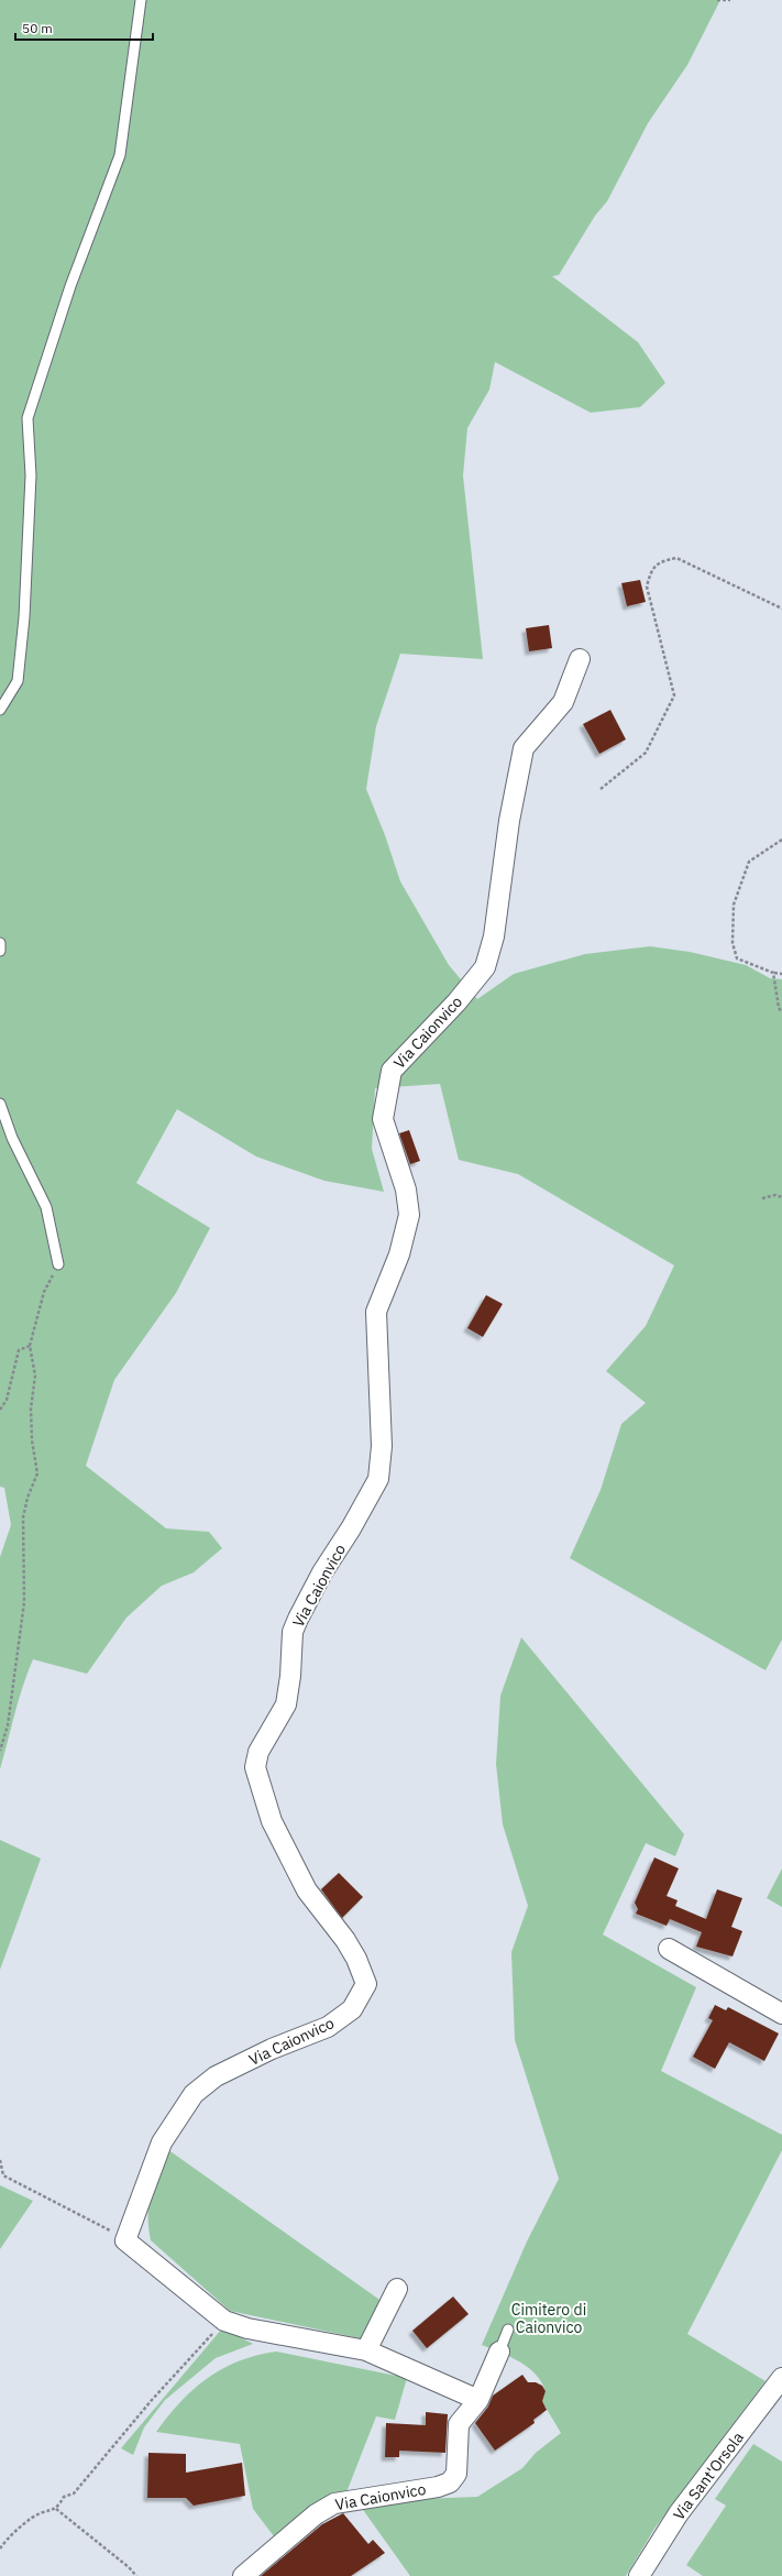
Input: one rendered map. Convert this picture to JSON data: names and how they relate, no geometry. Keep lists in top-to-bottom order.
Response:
{
  "streets": {
    "street": ["Via Caionvico", "Via Sant'Orsola"]
  },
  "parks": ["Cimitero di Caionvico"],
  "scale_bar": "50 m"
}
